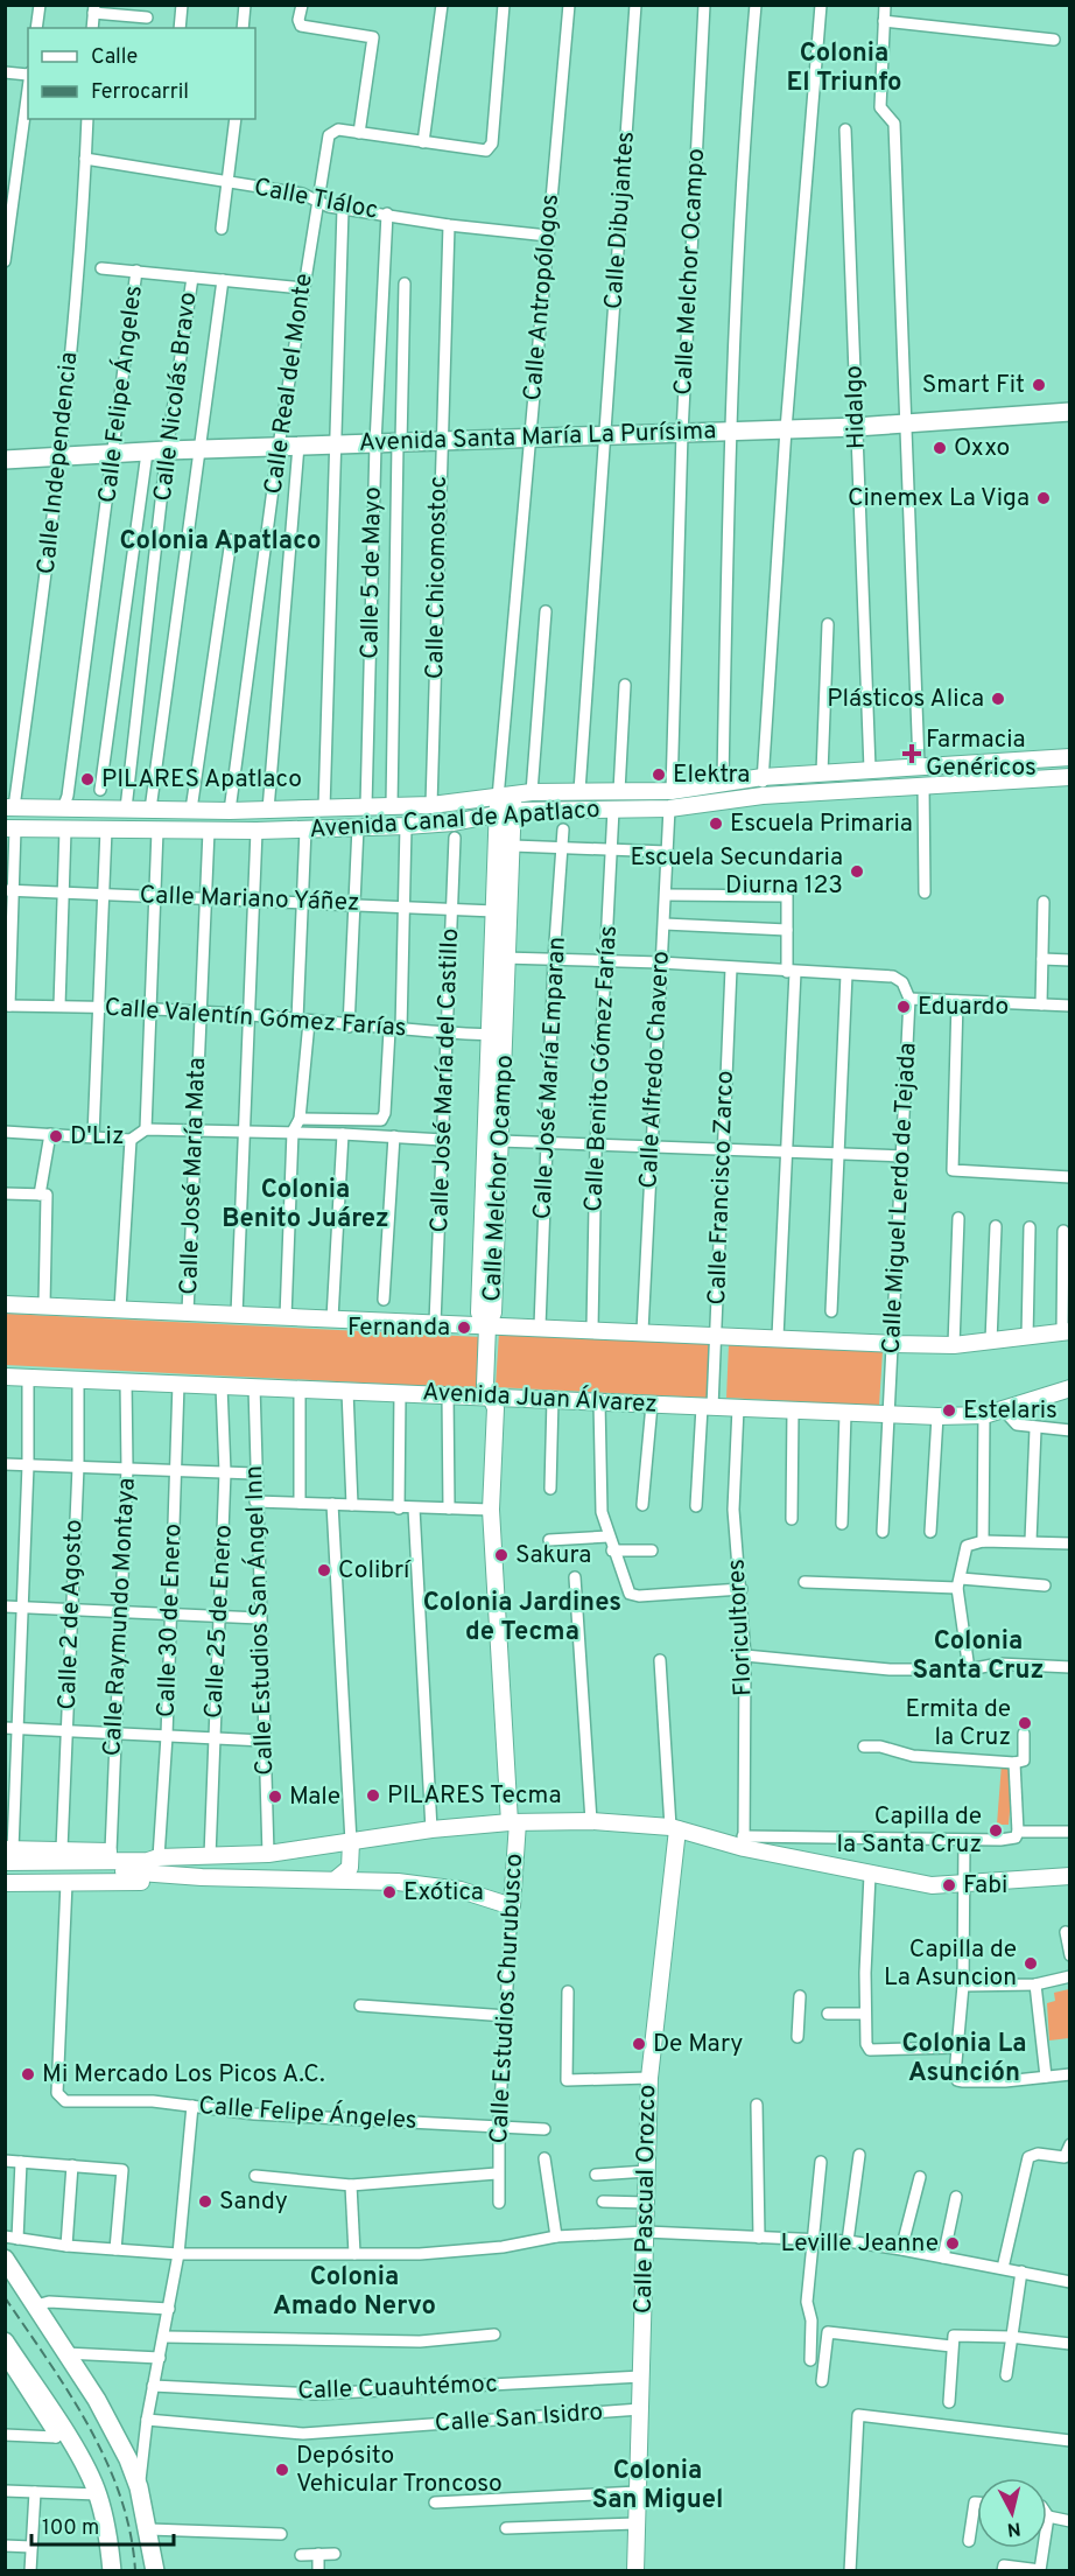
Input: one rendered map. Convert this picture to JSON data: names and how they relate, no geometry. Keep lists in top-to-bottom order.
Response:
{
  "streets": {
    "main road": ["Avenida Santa María La Purísima"],
    "street": [
      "Calle Tláloc",
      "Calle Dibujantes",
      "Calle Melchor Ocampo",
      "Calle Antropólogos",
      "Calle Real del Monte",
      "Calle Felipe Ángeles",
      "Calle Nicolás Bravo",
      "Hidalgo",
      "Calle Independencia",
      "Calle 5 de Mayo",
      "Calle Chicomostoc",
      "Avenida Canal de Apatlaco",
      "Calle Mariano Yáñez",
      "Calle Valentín Gómez Farías",
      "Calle Benito Gómez Farías",
      "Calle Alfredo Chavero",
      "Calle José María Emparan",
      "Calle José María del Castillo",
      "Calle José María Mata",
      "Calle Francisco Zarco",
      "Calle Miguel Lerdo de Tejada",
      "Avenida Juan Álvarez",
      "Calle 2 de Agosto",
      "Calle Raymundo Montaya",
      "Calle 30 de Enero",
      "Calle Estudios San Ángel Inn",
      "Calle 25 de Enero",
      "Floricultores",
      "Calle Estudios Churubusco",
      "Calle Pascual Orozco",
      "Calle Cuauhtémoc",
      "Calle San Isidro"
    ]
  },
  "crossings": [
    ["Calle Tláloc", "Calle Antropólogos"],
    ["Calle Tláloc", "Calle Real del Monte"],
    ["Calle Tláloc", "Calle Independencia"],
    ["Calle Tláloc", "Calle 5 de Mayo"],
    ["Calle Tláloc", "Calle Chicomostoc"],
    ["Calle Dibujantes", "Avenida Santa María La Purísima"],
    ["Calle Dibujantes", "Avenida Canal de Apatlaco"],
    ["Calle Melchor Ocampo", "Calle Antropólogos"],
    ["Calle Melchor Ocampo", "Avenida Santa María La Purísima"],
    ["Calle Melchor Ocampo", "Avenida Canal de Apatlaco"],
    ["Calle Melchor Ocampo", "Calle Mariano Yáñez"],
    ["Calle Melchor Ocampo", "Calle Valentín Gómez Farías"],
    ["Calle Melchor Ocampo", "Calle Estudios Churubusco"],
    ["Calle Antropólogos", "Avenida Santa María La Purísima"],
    ["Calle Antropólogos", "Avenida Canal de Apatlaco"],
    ["Calle Real del Monte", "Avenida Santa María La Purísima"],
    ["Calle Real del Monte", "Avenida Canal de Apatlaco"],
    ["Calle Felipe Ángeles", "Avenida Santa María La Purísima"],
    ["Calle Felipe Ángeles", "Avenida Canal de Apatlaco"],
    ["Calle Felipe Ángeles", "Calle Estudios Churubusco"],
    ["Calle Nicolás Bravo", "Avenida Santa María La Purísima"],
    ["Calle Nicolás Bravo", "Avenida Canal de Apatlaco"],
    ["Hidalgo", "Avenida Santa María La Purísima"],
    ["Hidalgo", "Avenida Canal de Apatlaco"],
    ["Avenida Santa María La Purísima", "Calle Independencia"],
    ["Avenida Santa María La Purísima", "Calle 5 de Mayo"],
    ["Avenida Santa María La Purísima", "Calle Chicomostoc"],
    ["Calle Independencia", "Avenida Canal de Apatlaco"],
    ["Calle 5 de Mayo", "Avenida Canal de Apatlaco"],
    ["Calle Chicomostoc", "Avenida Canal de Apatlaco"],
    ["Avenida Canal de Apatlaco", "Calle Benito Gómez Farías"],
    ["Avenida Canal de Apatlaco", "Calle Alfredo Chavero"],
    ["Avenida Canal de Apatlaco", "Calle José María Mata"],
    ["Calle Mariano Yáñez", "Calle José María del Castillo"],
    ["Calle Mariano Yáñez", "Calle José María Mata"],
    ["Calle Valentín Gómez Farías", "Calle José María del Castillo"],
    ["Calle Valentín Gómez Farías", "Calle José María Mata"],
    ["Calle Francisco Zarco", "Avenida Juan Álvarez"],
    ["Calle Miguel Lerdo de Tejada", "Avenida Juan Álvarez"],
    ["Avenida Juan Álvarez", "Calle 2 de Agosto"],
    ["Avenida Juan Álvarez", "Calle Raymundo Montaya"],
    ["Avenida Juan Álvarez", "Calle 30 de Enero"],
    ["Avenida Juan Álvarez", "Calle Estudios San Ángel Inn"],
    ["Avenida Juan Álvarez", "Calle 25 de Enero"],
    ["Avenida Juan Álvarez", "Floricultores"],
    ["Avenida Juan Álvarez", "Calle Estudios Churubusco"],
    ["Calle Pascual Orozco", "Calle Cuauhtémoc"],
    ["Calle Pascual Orozco", "Calle San Isidro"]
  ],
  "districts": [
    "Colonia El Triunfo",
    "Colonia Apatlaco",
    "Colonia Benito Juárez",
    "Colonia Jardines de Tecma",
    "Colonia Santa Cruz",
    "Colonia La Asunción",
    "Colonia Amado Nervo",
    "Colonia San Miguel"
  ],
  "places": {
    "other": [
      "Smart Fit",
      "Oxxo",
      "Cinemex La Viga",
      "Plásticos Alica",
      "Elektra",
      "PILARES Apatlaco",
      "Escuela Primaria",
      "Escuela Secundaria Diurna 123",
      "Eduardo",
      "D'Liz",
      "Fernanda",
      "Estelaris",
      "Sakura",
      "Colibrí",
      "Ermita de la Cruz",
      "PILARES Tecma",
      "Male",
      "Capilla de la Santa Cruz",
      "Fabi",
      "Exótica",
      "Capilla de La Asuncion",
      "De Mary",
      "Mi Mercado Los Picos A.C.",
      "Sandy",
      "Leville Jeanne",
      "Depósito Vehicular Troncoso"
    ],
    "health": ["Farmacia Genéricos"]
  },
  "legend": ["Calle", "Ferrocarril"],
  "scale_bar": "100 m",
  "north": "bottom"
}
